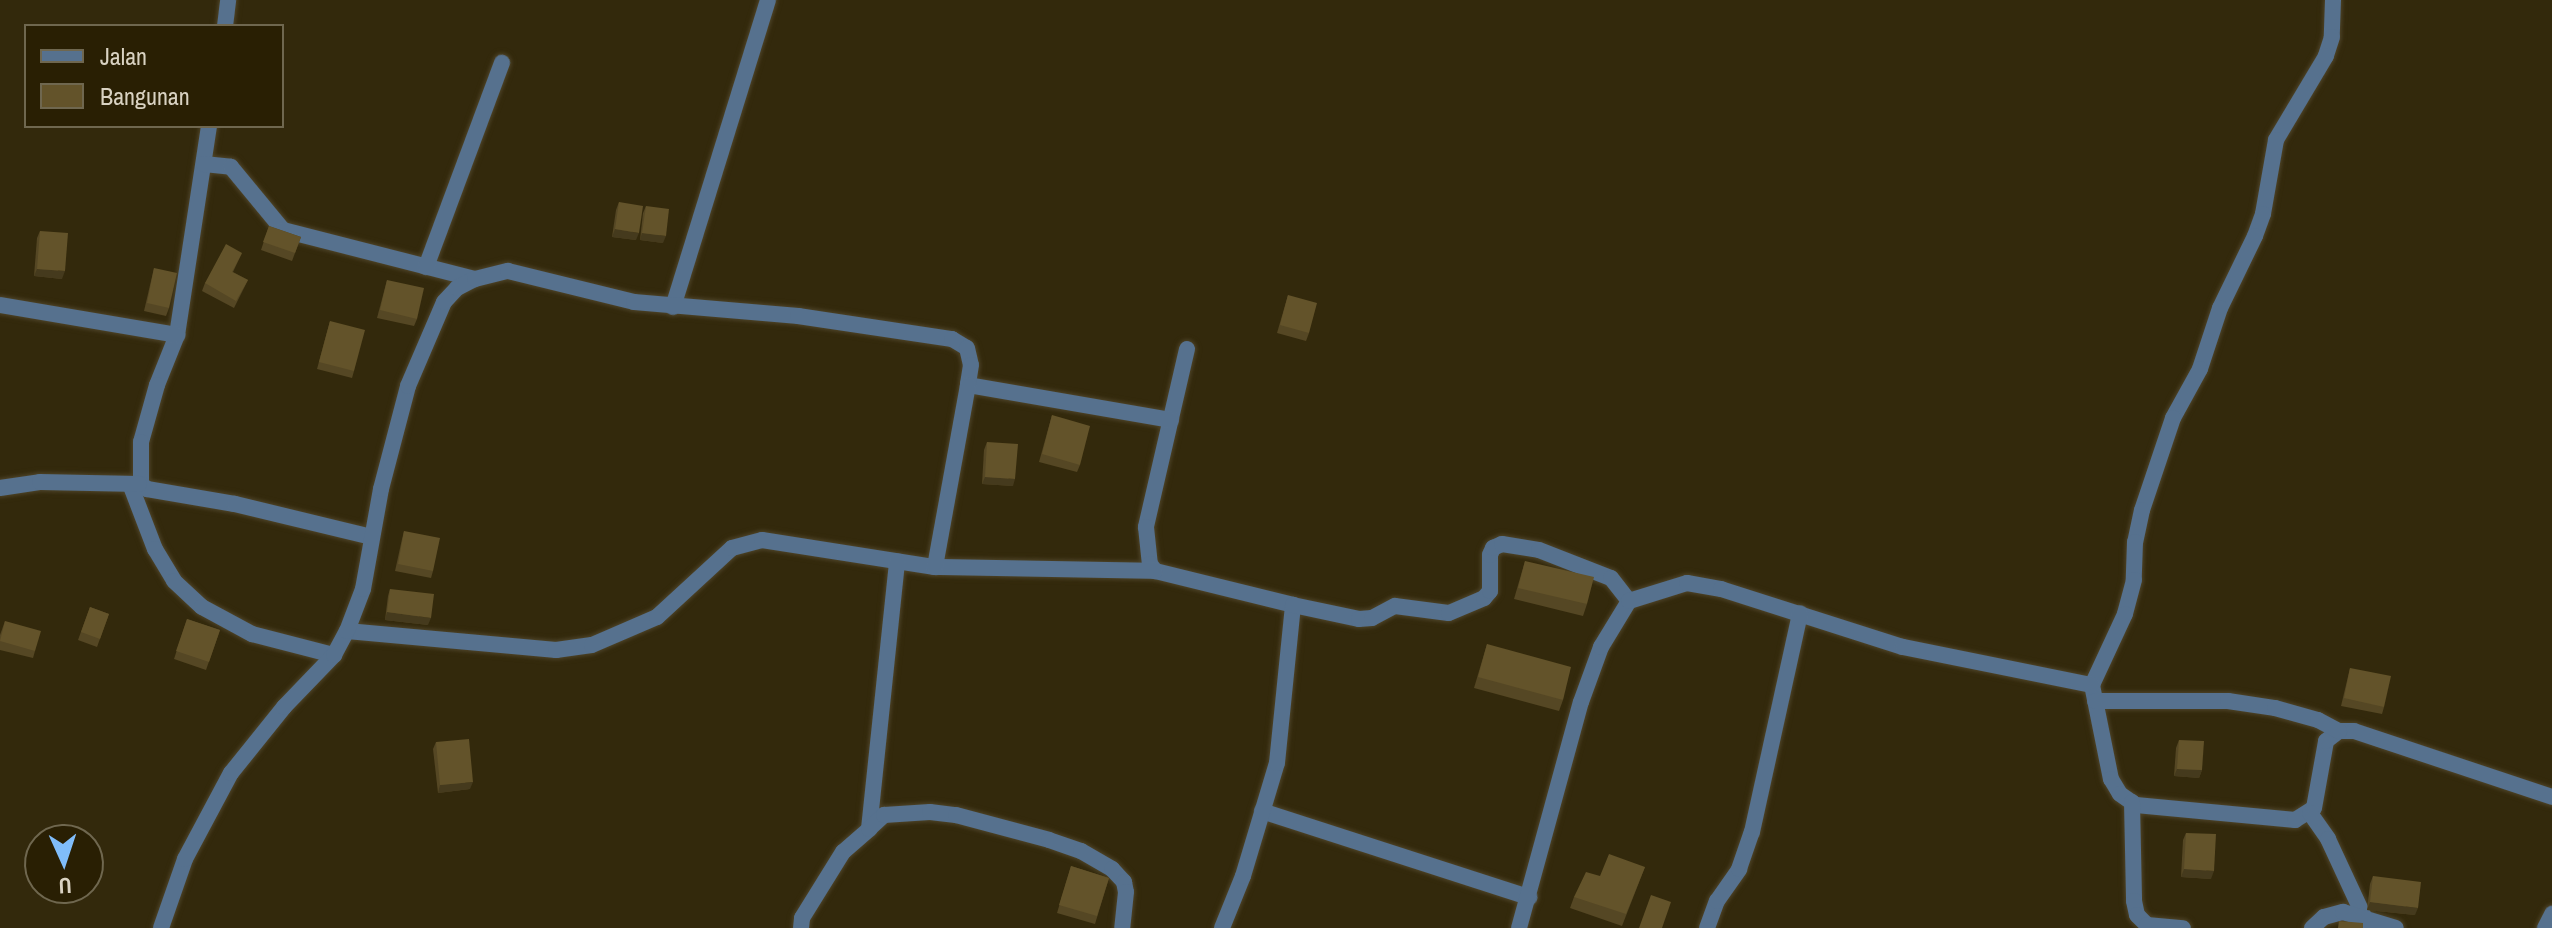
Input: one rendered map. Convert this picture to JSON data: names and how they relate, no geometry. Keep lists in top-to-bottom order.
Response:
{
  "legend": ["Jalan", "Bangunan"],
  "north": "bottom"
}
